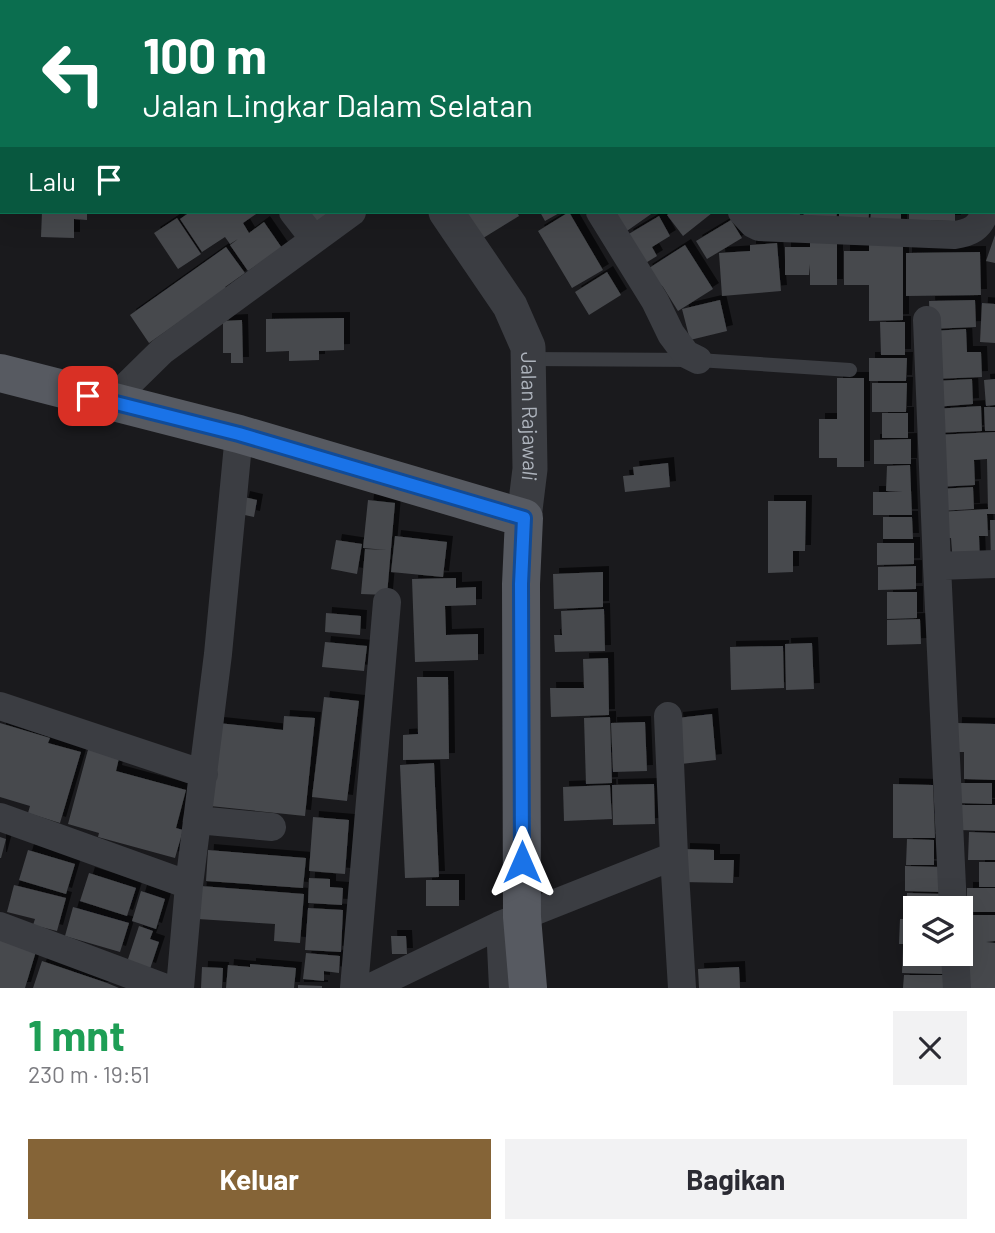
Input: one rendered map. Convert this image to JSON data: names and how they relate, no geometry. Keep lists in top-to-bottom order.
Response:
{
  "streets": {
    "street": ["Jalan Rajawali"]
  },
  "page": {
    "turn": ["100 m", "Jalan Lingkar Dalam Selatan"],
    "then": "Lalu",
    "heading": ["1 mnt", "230 m · 19:51"],
    "buttons": ["Keluar", "Bagikan"]
  }
}
